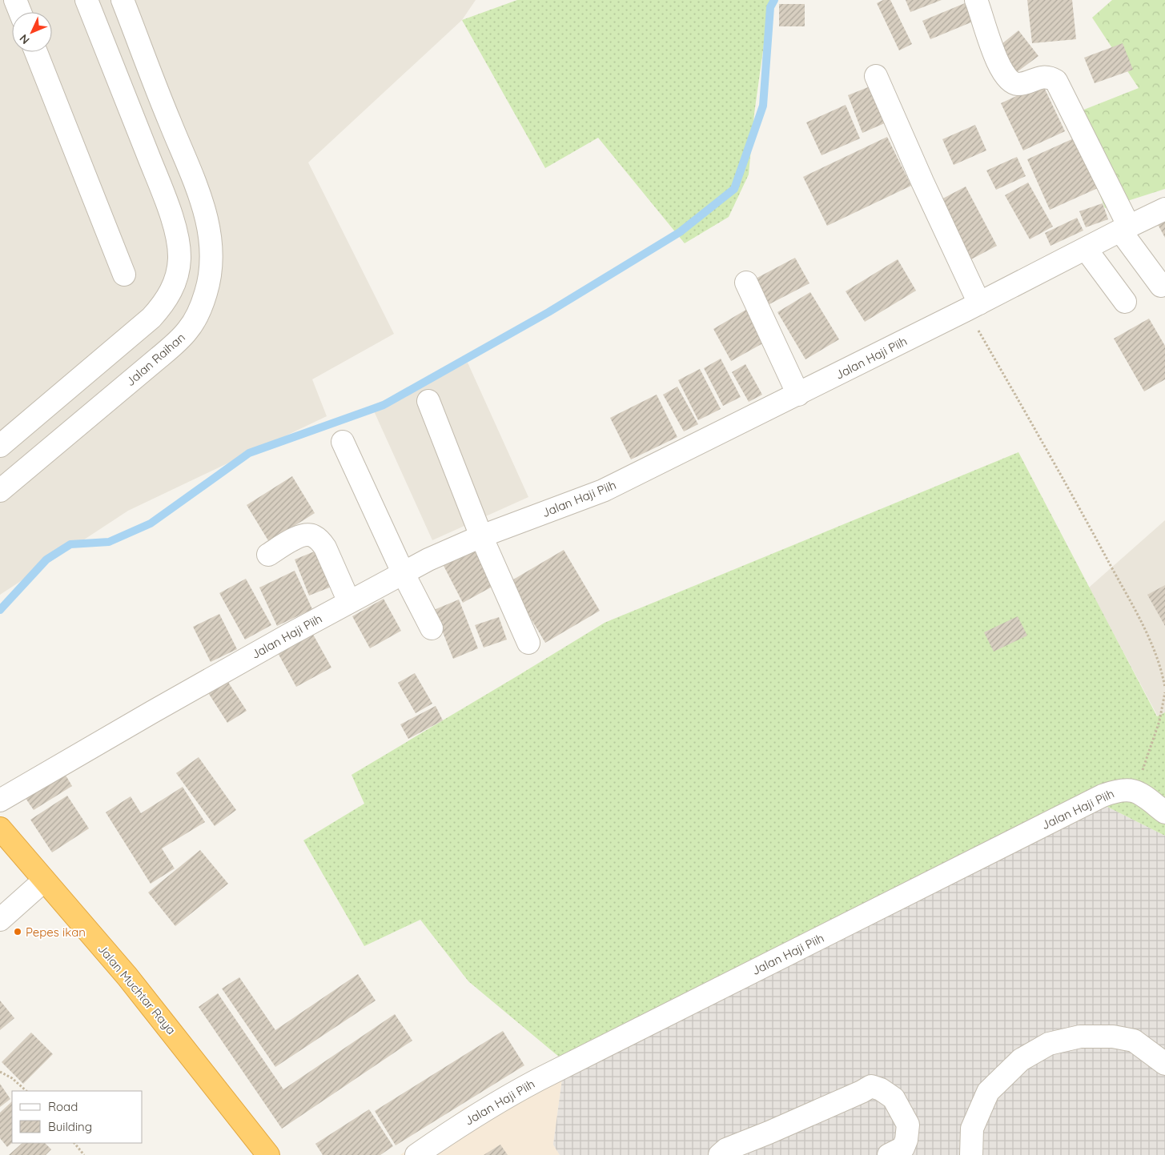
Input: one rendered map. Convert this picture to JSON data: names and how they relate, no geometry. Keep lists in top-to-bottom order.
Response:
{
  "streets": {
    "highway": ["Jalan Muchtar Raya"],
    "street": ["Jalan Haji Piih", "Jalan Raihan"]
  },
  "places": ["Pepes ikan"],
  "legend": ["Road", "Building"],
  "north": "bottom left"
}
